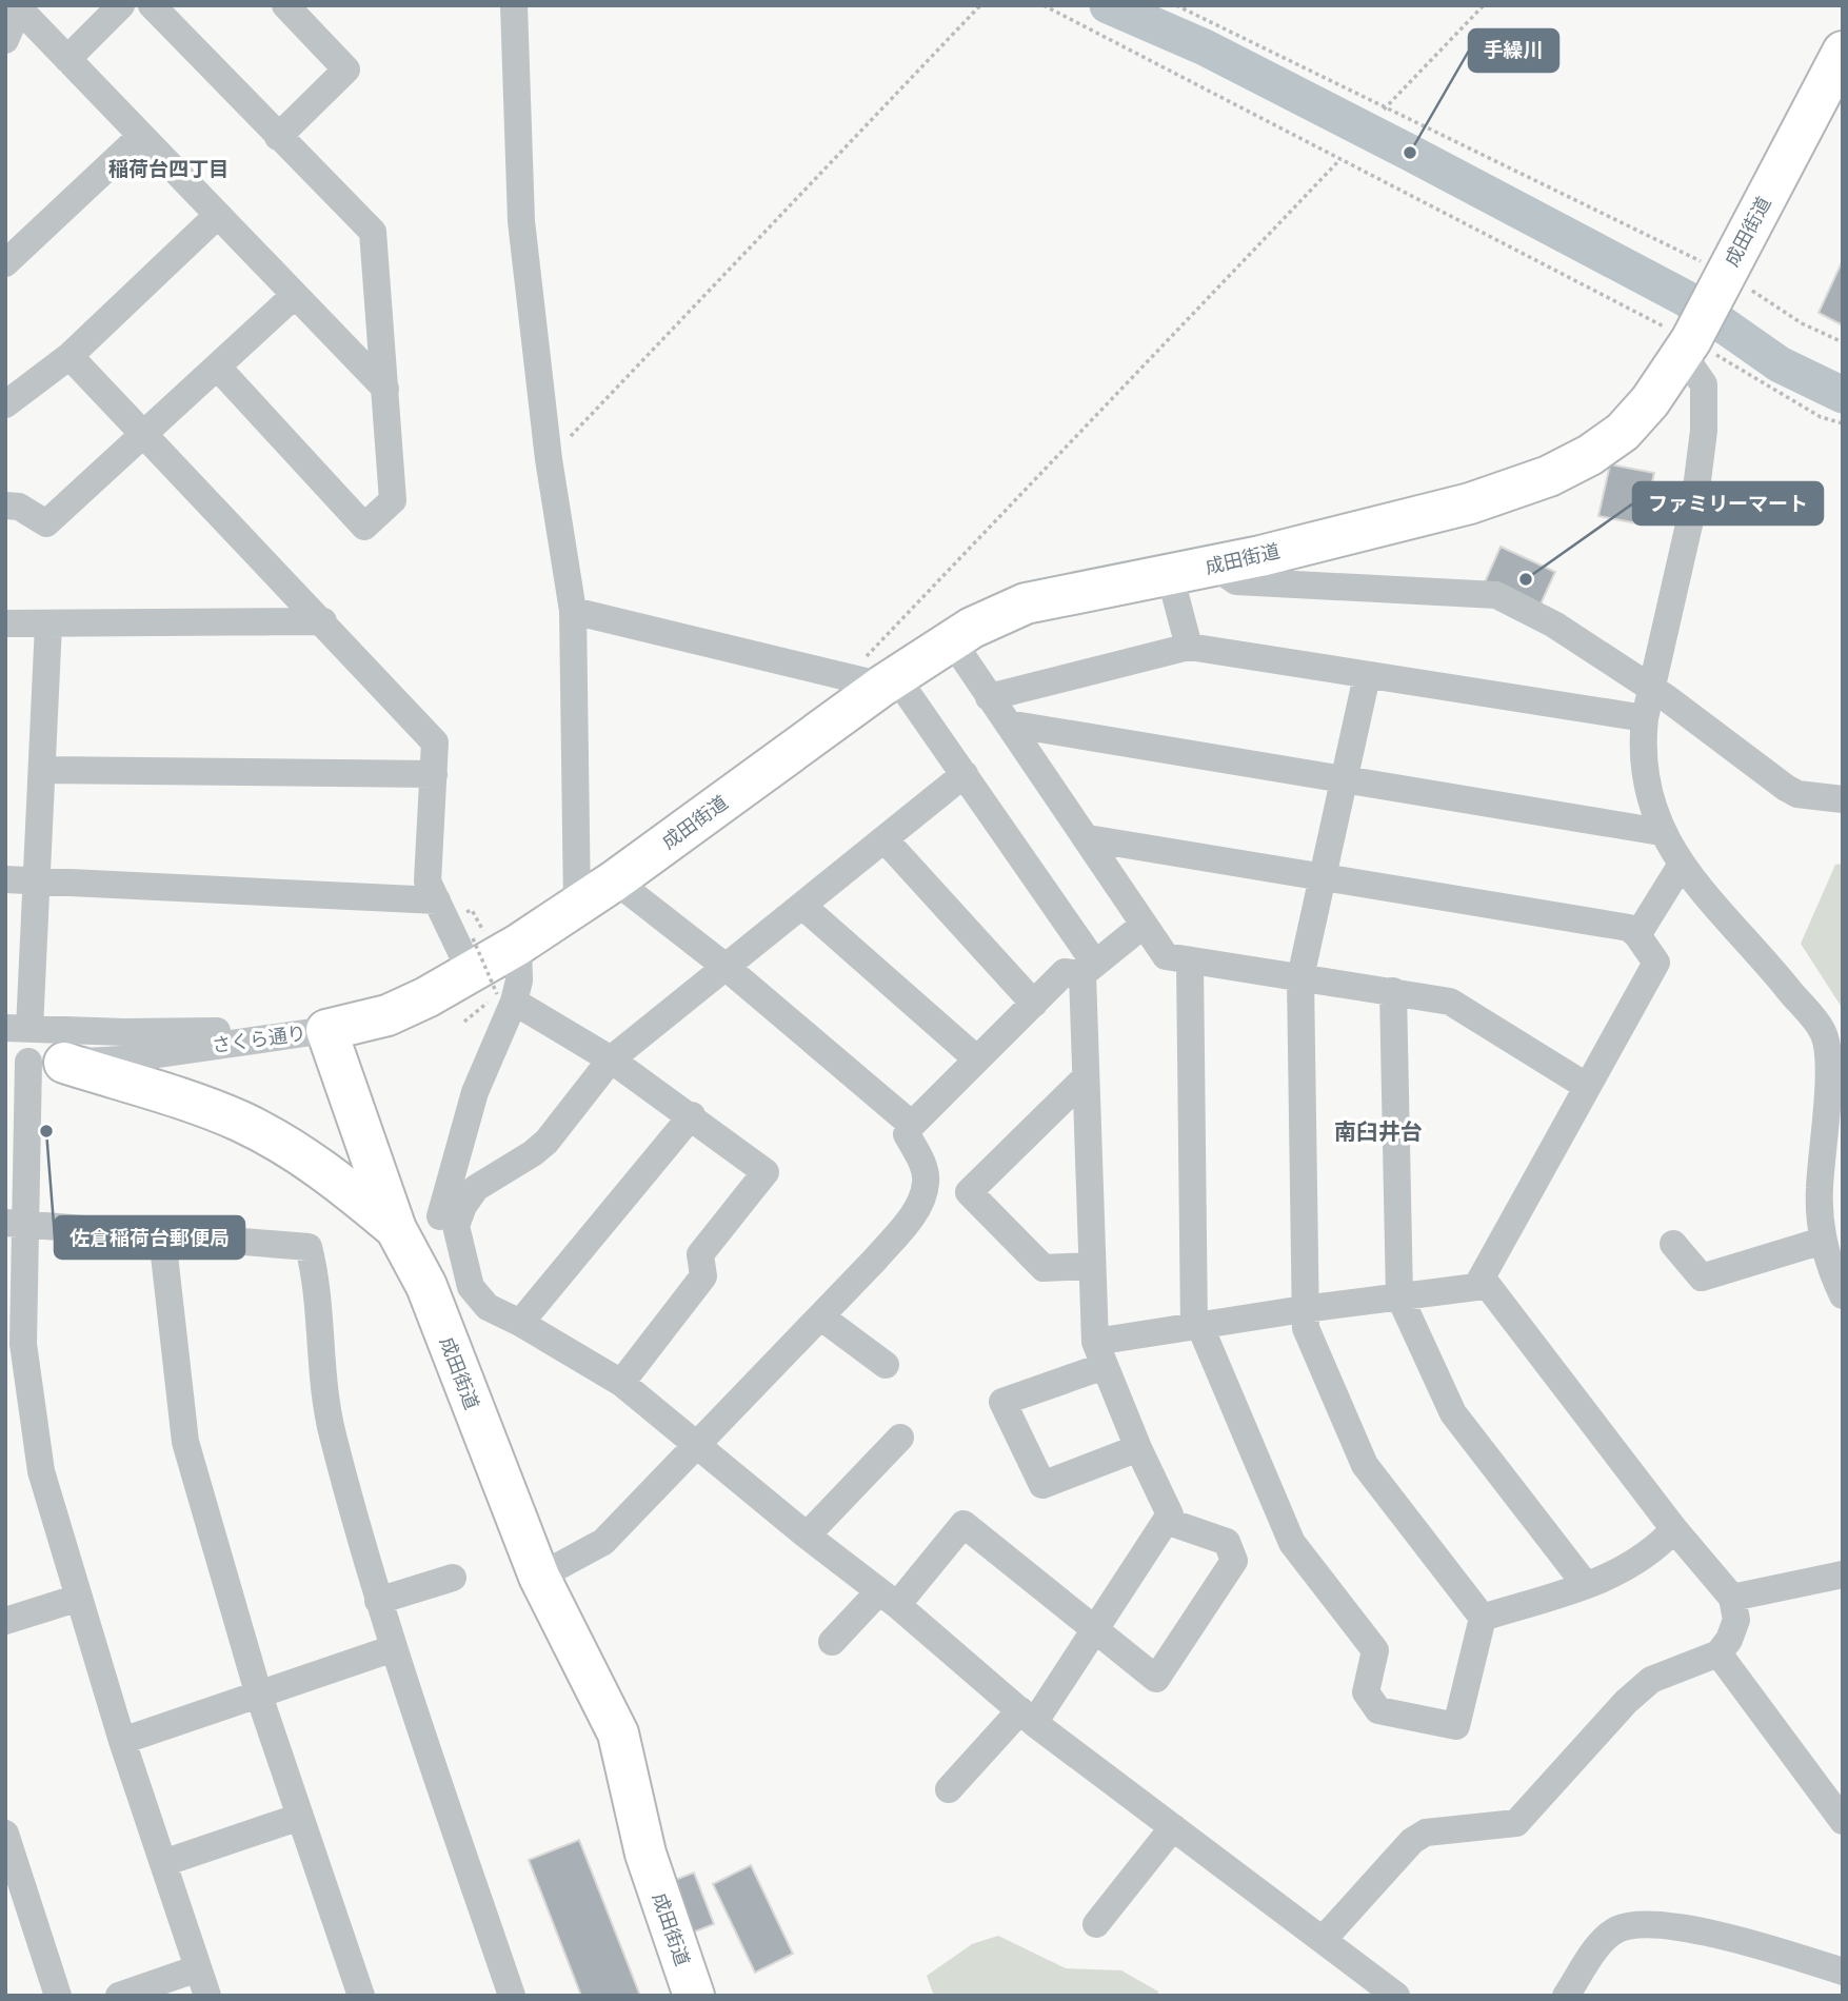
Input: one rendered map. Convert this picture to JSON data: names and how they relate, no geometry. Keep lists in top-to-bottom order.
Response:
{
  "streets": {
    "highway": ["成田街道"],
    "street": ["さくら通り"]
  },
  "crossings": [
    ["成田街道", "さくら通り"]
  ],
  "districts": ["稲荷台四丁目", "南臼井台"],
  "places": ["手繰川", "ファミリーマート", "佐倉稲荷台郵便局"]
}
